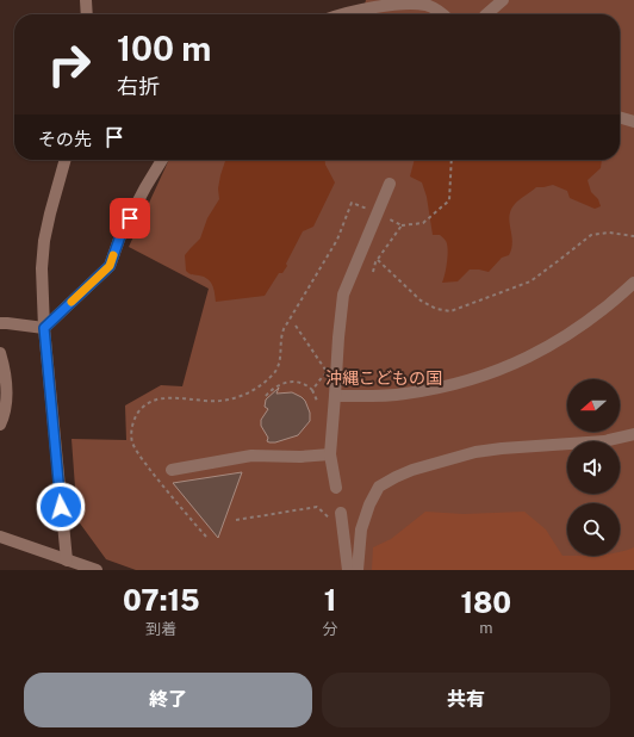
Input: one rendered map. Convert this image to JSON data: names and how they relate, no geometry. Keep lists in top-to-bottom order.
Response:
{
  "parks": ["沖縄こどもの国"],
  "north": "left",
  "page": {
    "turn": ["100 m", "右折"],
    "then": "その先",
    "eta": [
      "07:15",
      "到着",
      "1",
      "分",
      "180",
      "m"
    ],
    "buttons": ["終了", "共有"]
  }
}
